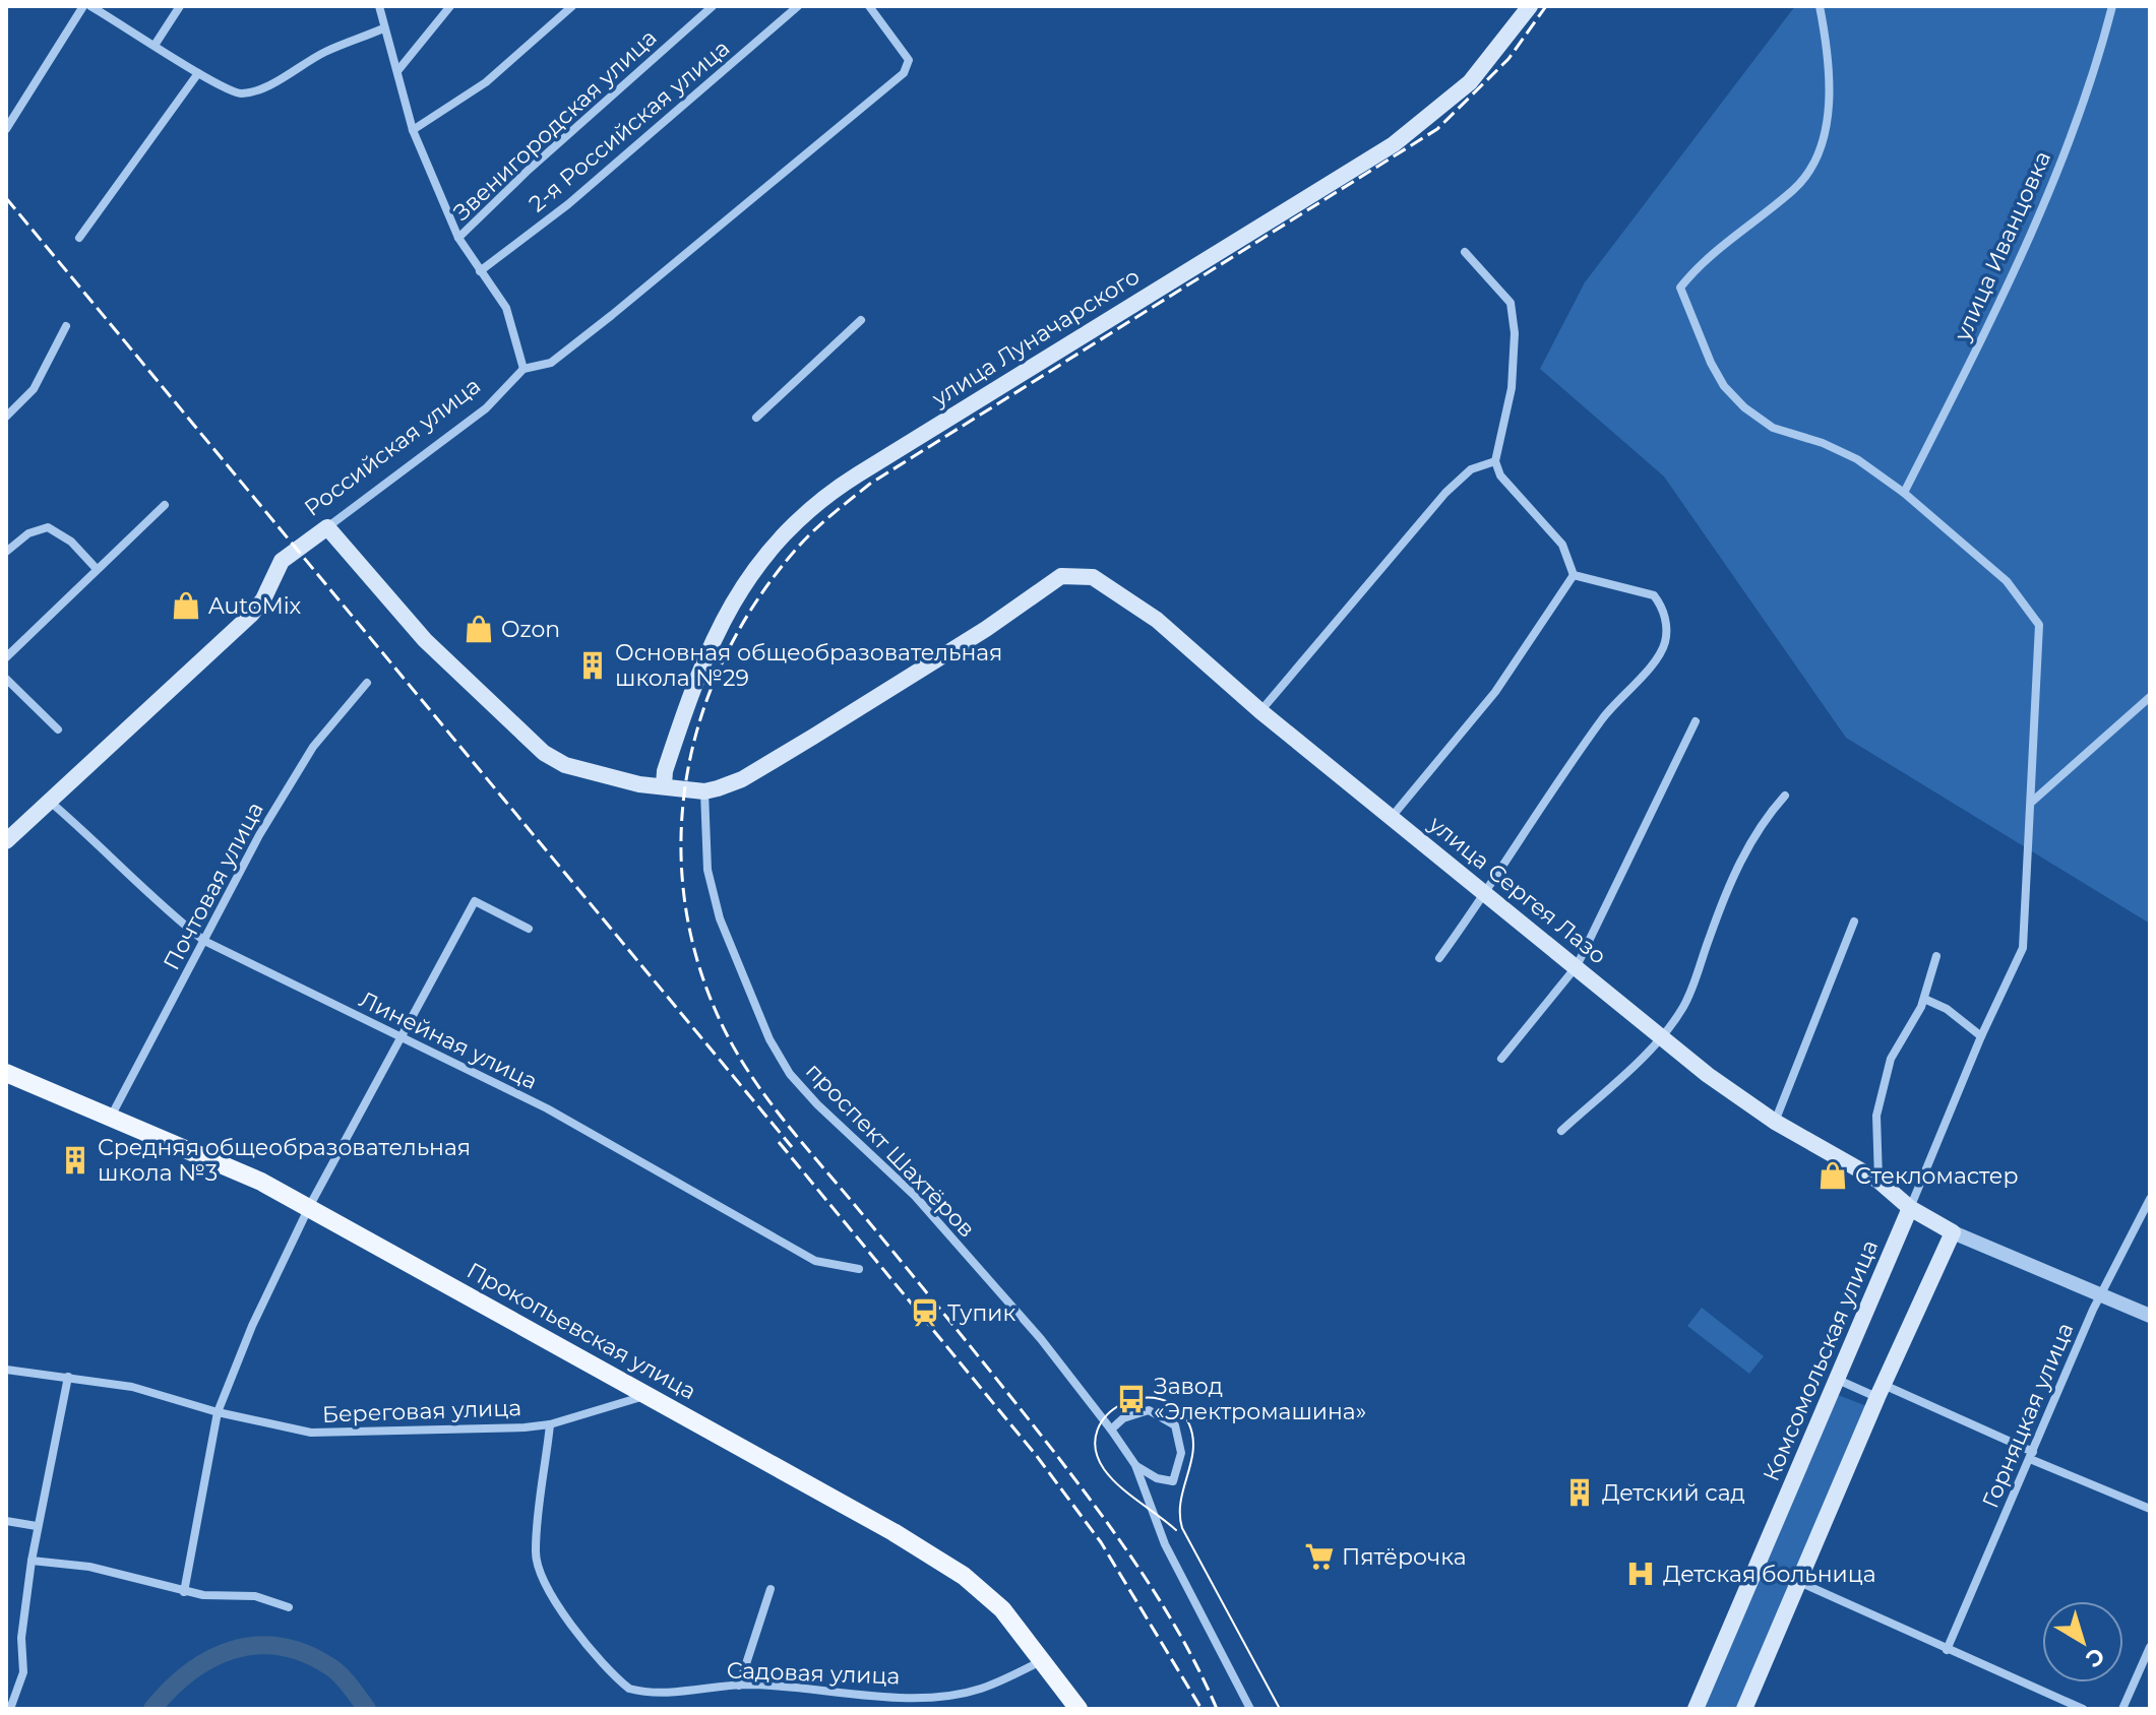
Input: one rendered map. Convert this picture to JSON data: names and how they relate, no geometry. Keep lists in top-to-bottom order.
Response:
{
  "streets": {
    "main road": [
      "улица Луначарского",
      "Российская улица",
      "улица Сергея Лазо",
      "Прокопьевская улица",
      "Комсомольская улица"
    ],
    "street": [
      "Звенигородская улица",
      "2-я Российская улица",
      "улица Иванцовка",
      "Почтовая улица",
      "Линейная улица",
      "проспект Шахтёров",
      "Береговая улица",
      "Горняцкая улица",
      "Садовая улица"
    ]
  },
  "crossings": [
    ["Российская улица", "Линейная улица"],
    ["Почтовая улица", "Линейная улица"],
    ["Почтовая улица", "Прокопьевская улица"],
    ["улица Сергея Лазо", "проспект Шахтёров"],
    ["улица Сергея Лазо", "Комсомольская улица"],
    ["Прокопьевская улица", "Береговая улица"],
    ["Прокопьевская улица", "Садовая улица"],
    ["Береговая улица", "Садовая улица"]
  ],
  "places": {
    "shop": ["AutoMix", "Ozon", "Стекломастер"],
    "building": ["Основная общеобразовательная школа №29", "Средняя общеобразовательная школа №3", "Детский сад"],
    "station": ["Тупик"],
    "bus stop": ["Завод «Электромашина»"],
    "supermarket": ["Пятёрочка"],
    "hospital": ["Детская больница"]
  },
  "north": "bottom right"
}
